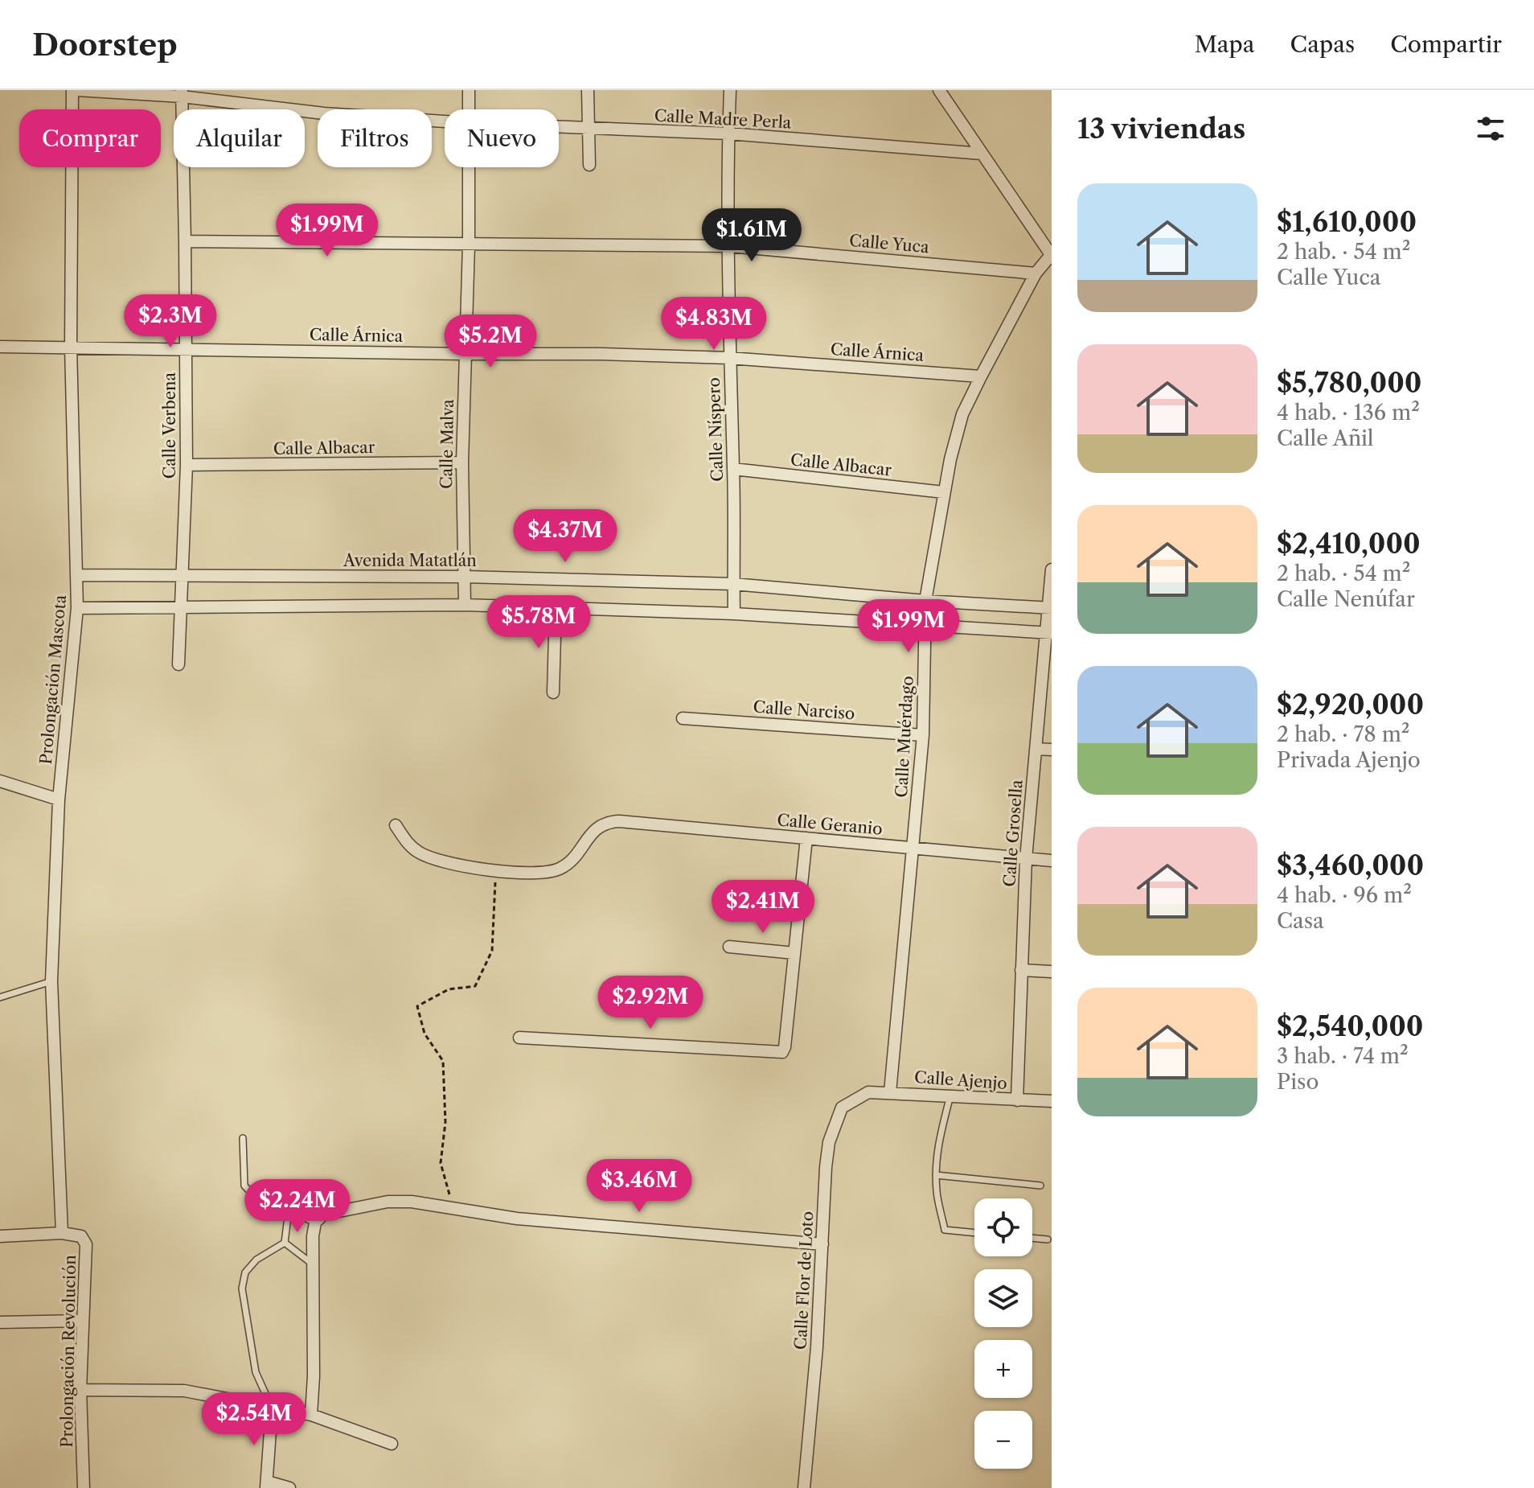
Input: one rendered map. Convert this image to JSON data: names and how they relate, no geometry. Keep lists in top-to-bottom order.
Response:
{
  "streets": {
    "street": [
      "Calle Madre Perla",
      "Calle Yuca",
      "Calle Árnica",
      "Calle Verbena",
      "Calle Níspero",
      "Calle Malva",
      "Calle Albacar",
      "Avenida Matatlán",
      "Prolongación Mascota",
      "Calle Narciso",
      "Calle Muérdago",
      "Calle Geranio",
      "Calle Grosella",
      "Calle Ajenjo",
      "Calle Flor de Loto",
      "Prolongación Revolución"
    ]
  },
  "crossings": [
    ["Calle Madre Perla", "Calle Verbena"],
    ["Calle Madre Perla", "Calle Níspero"],
    ["Calle Madre Perla", "Prolongación Mascota"],
    ["Calle Yuca", "Calle Verbena"],
    ["Calle Yuca", "Calle Níspero"],
    ["Calle Yuca", "Calle Malva"],
    ["Calle Yuca", "Calle Muérdago"],
    ["Calle Árnica", "Calle Verbena"],
    ["Calle Árnica", "Calle Níspero"],
    ["Calle Árnica", "Calle Malva"],
    ["Calle Árnica", "Prolongación Mascota"],
    ["Calle Árnica", "Calle Muérdago"],
    ["Calle Verbena", "Calle Albacar"],
    ["Calle Verbena", "Avenida Matatlán"],
    ["Calle Níspero", "Calle Albacar"],
    ["Calle Níspero", "Avenida Matatlán"],
    ["Calle Malva", "Calle Albacar"],
    ["Calle Malva", "Avenida Matatlán"],
    ["Calle Albacar", "Calle Muérdago"],
    ["Avenida Matatlán", "Prolongación Mascota"],
    ["Avenida Matatlán", "Calle Muérdago"],
    ["Avenida Matatlán", "Calle Grosella"],
    ["Prolongación Mascota", "Prolongación Revolución"],
    ["Calle Narciso", "Calle Muérdago"],
    ["Calle Muérdago", "Calle Geranio"],
    ["Calle Muérdago", "Calle Ajenjo"],
    ["Calle Geranio", "Calle Grosella"],
    ["Calle Grosella", "Calle Ajenjo"],
    ["Calle Ajenjo", "Calle Flor de Loto"]
  ],
  "page": {
    "header": "Doorstep",
    "nav": ["Mapa", "Capas", "Compartir"],
    "heading": "13 viviendas",
    "chip": [
      "Comprar",
      "Alquilar",
      "Filtros",
      "Nuevo"
    ],
    "list": [
      {
        "name": "$1,610,000",
        "note": "2 hab. · 54 m² · Calle Yuca"
      },
      {
        "name": "$5,780,000",
        "note": "4 hab. · 136 m² · Calle Añil"
      },
      {
        "name": "$2,410,000",
        "note": "2 hab. · 54 m² · Calle Nenúfar"
      },
      {
        "name": "$2,920,000",
        "note": "2 hab. · 78 m² · Privada Ajenjo"
      },
      {
        "name": "$3,460,000",
        "note": "4 hab. · 96 m² · Casa"
      },
      {
        "name": "$2,540,000",
        "note": "3 hab. · 74 m² · Piso"
      }
    ],
    "price": [
      "$1.99M",
      "$1.61M",
      "$2.3M",
      "$4.83M",
      "$5.2M",
      "$4.37M",
      "$5.78M",
      "$1.99M",
      "$2.41M",
      "$2.92M",
      "$3.46M",
      "$2.24M",
      "$2.54M"
    ],
    "map_buttons": ["+", "−"]
  }
}
